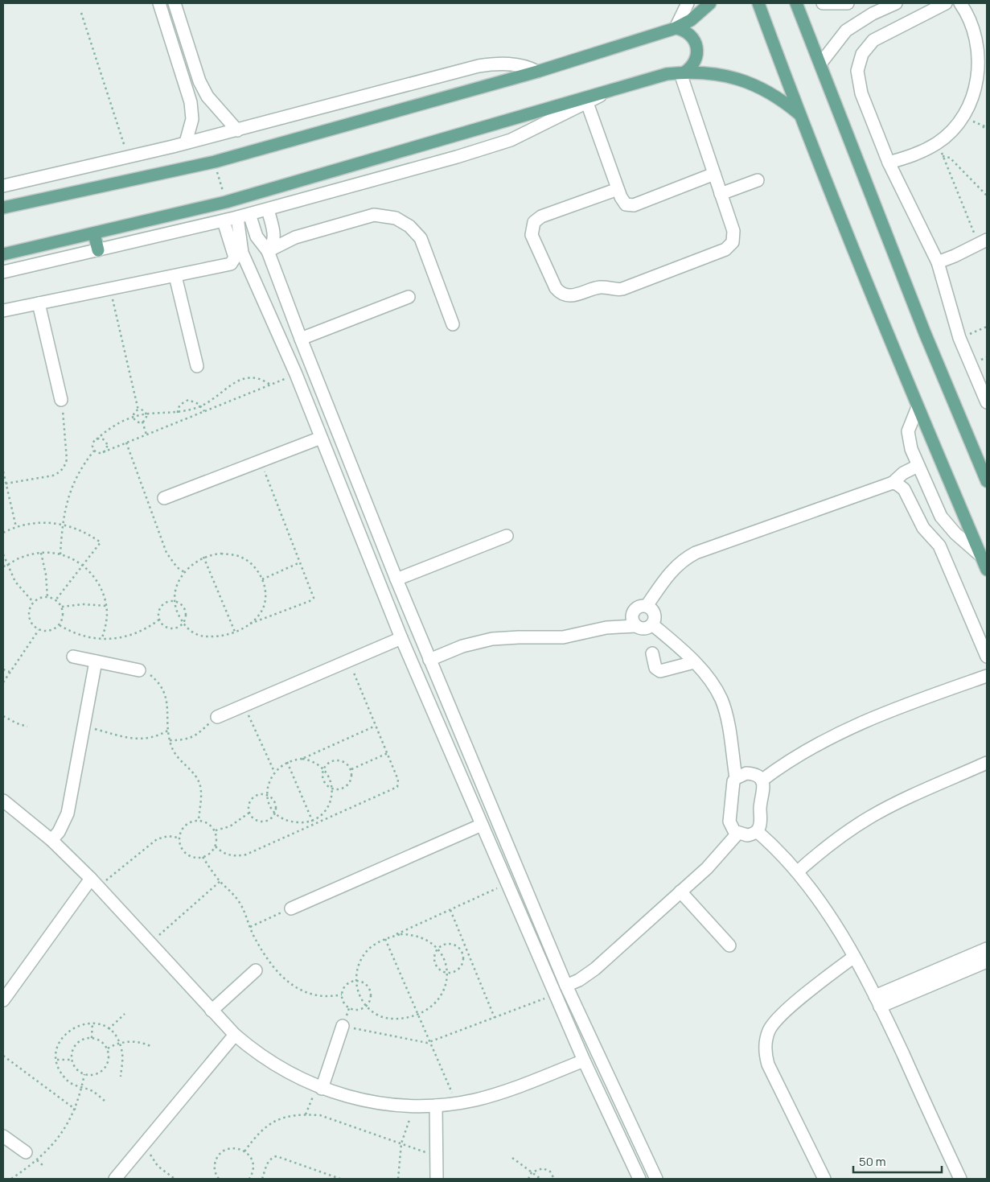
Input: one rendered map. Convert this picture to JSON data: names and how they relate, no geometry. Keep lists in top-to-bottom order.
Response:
{
  "scale_bar": "50 m"
}
